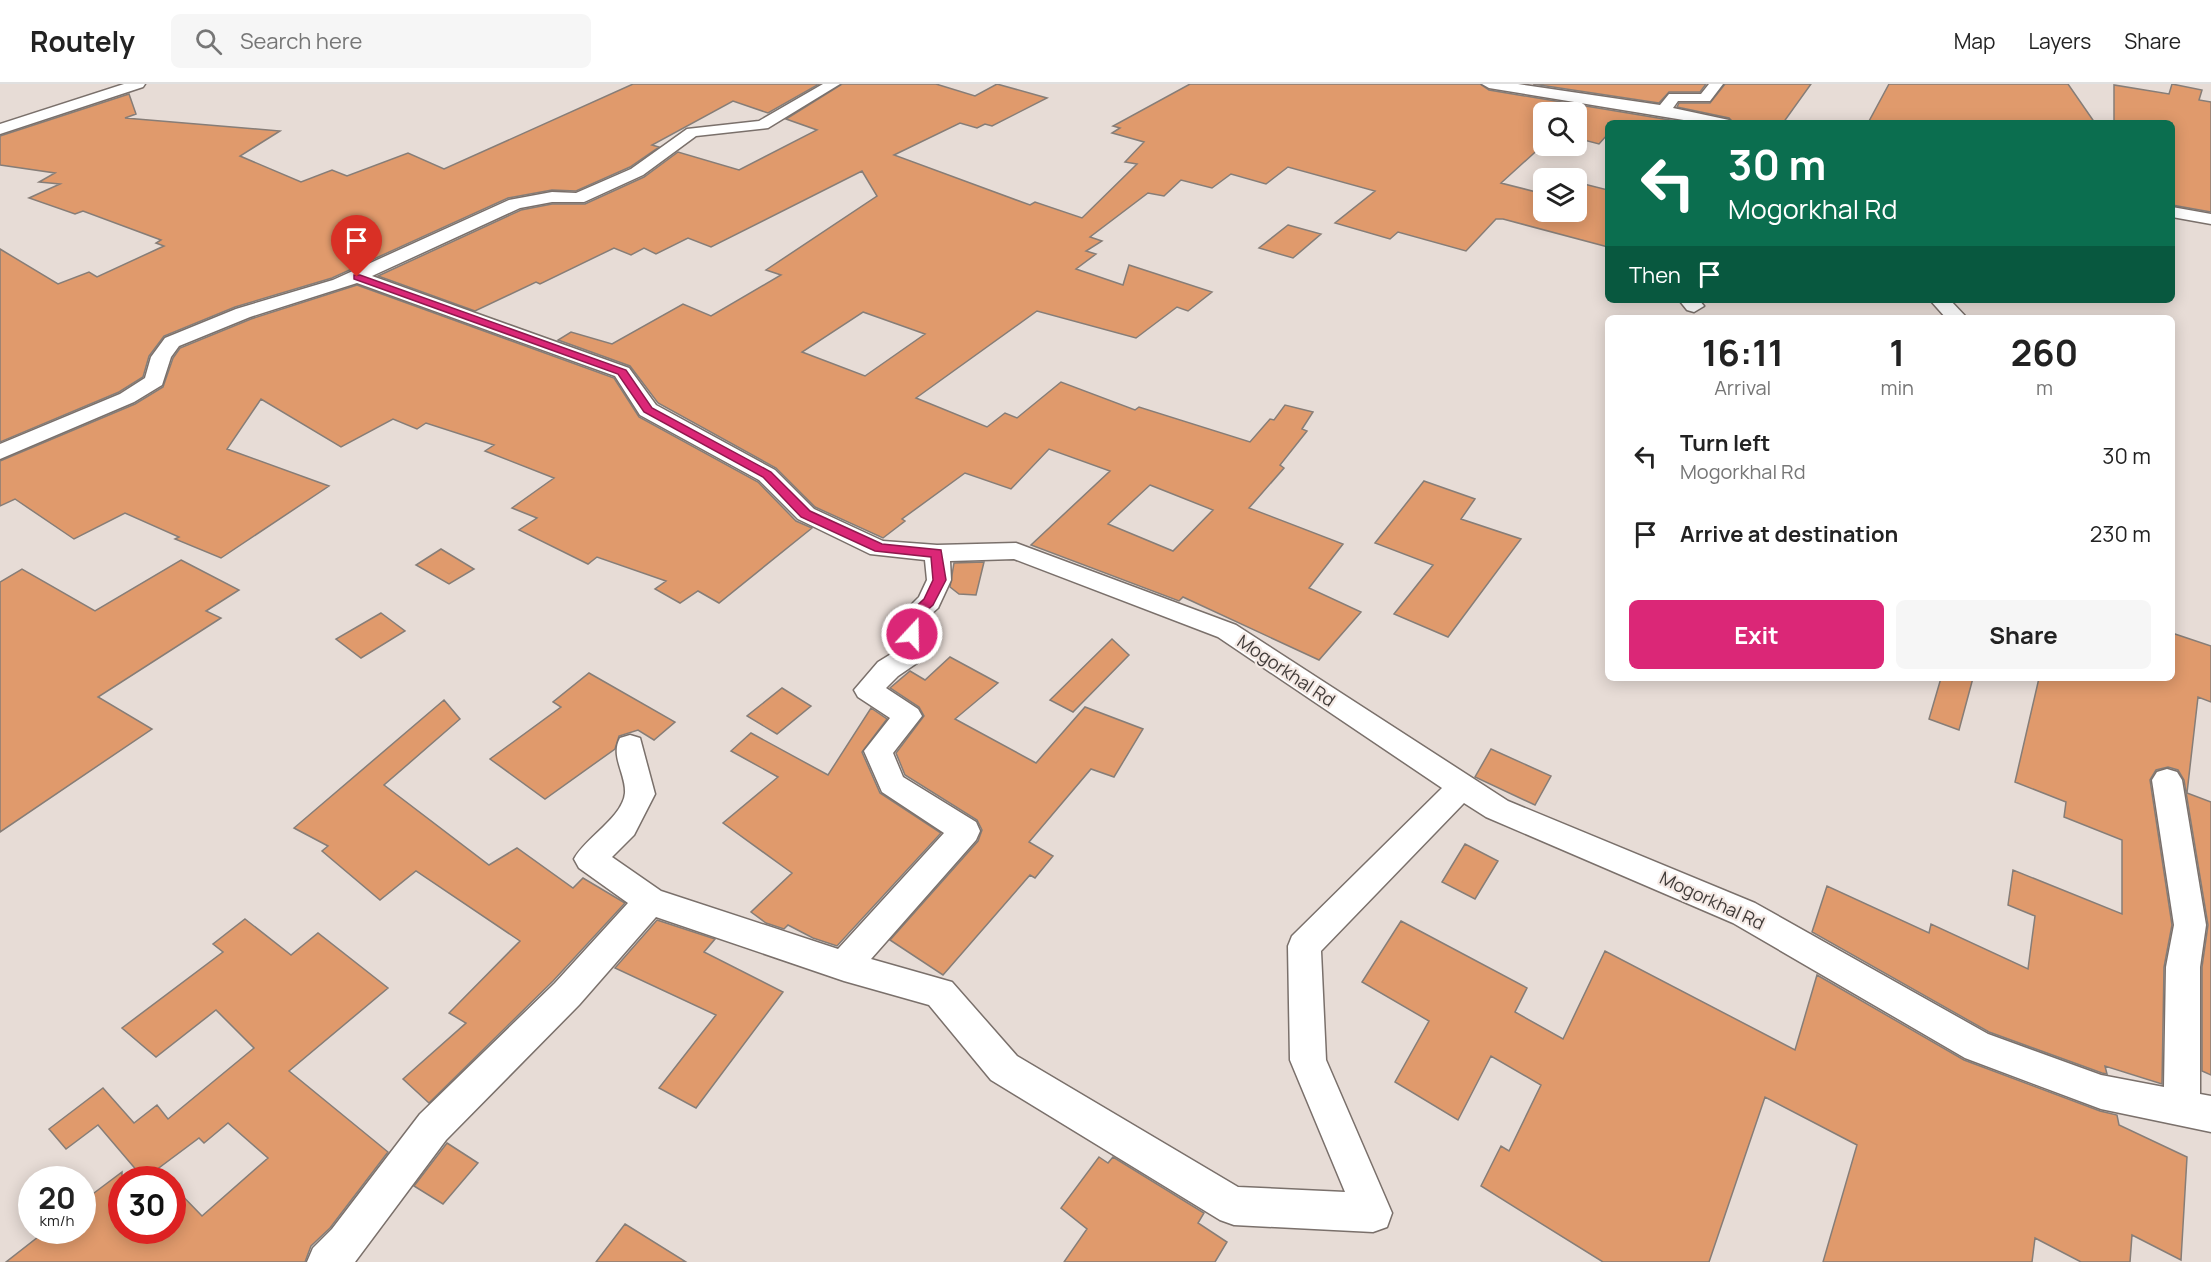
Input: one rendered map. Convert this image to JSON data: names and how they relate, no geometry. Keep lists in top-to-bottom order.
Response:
{
  "streets": {
    "street": ["Mogorkhal Rd"]
  },
  "page": {
    "header": "Routely",
    "search": "Search here",
    "nav": ["Map", "Layers", "Share"],
    "turn": ["30 m", "Mogorkhal Rd"],
    "then": "Then",
    "eta": [
      "16:11",
      "Arrival",
      "1",
      "min",
      "260",
      "m"
    ],
    "list": [
      {
        "name": "Turn left",
        "note": "Mogorkhal Rd",
        "value": "30 m"
      },
      {
        "name": "Arrive at destination",
        "value": "230 m"
      }
    ],
    "buttons": ["Exit", "Share"],
    "speed": "20 km/h",
    "limit": "30"
  }
}
